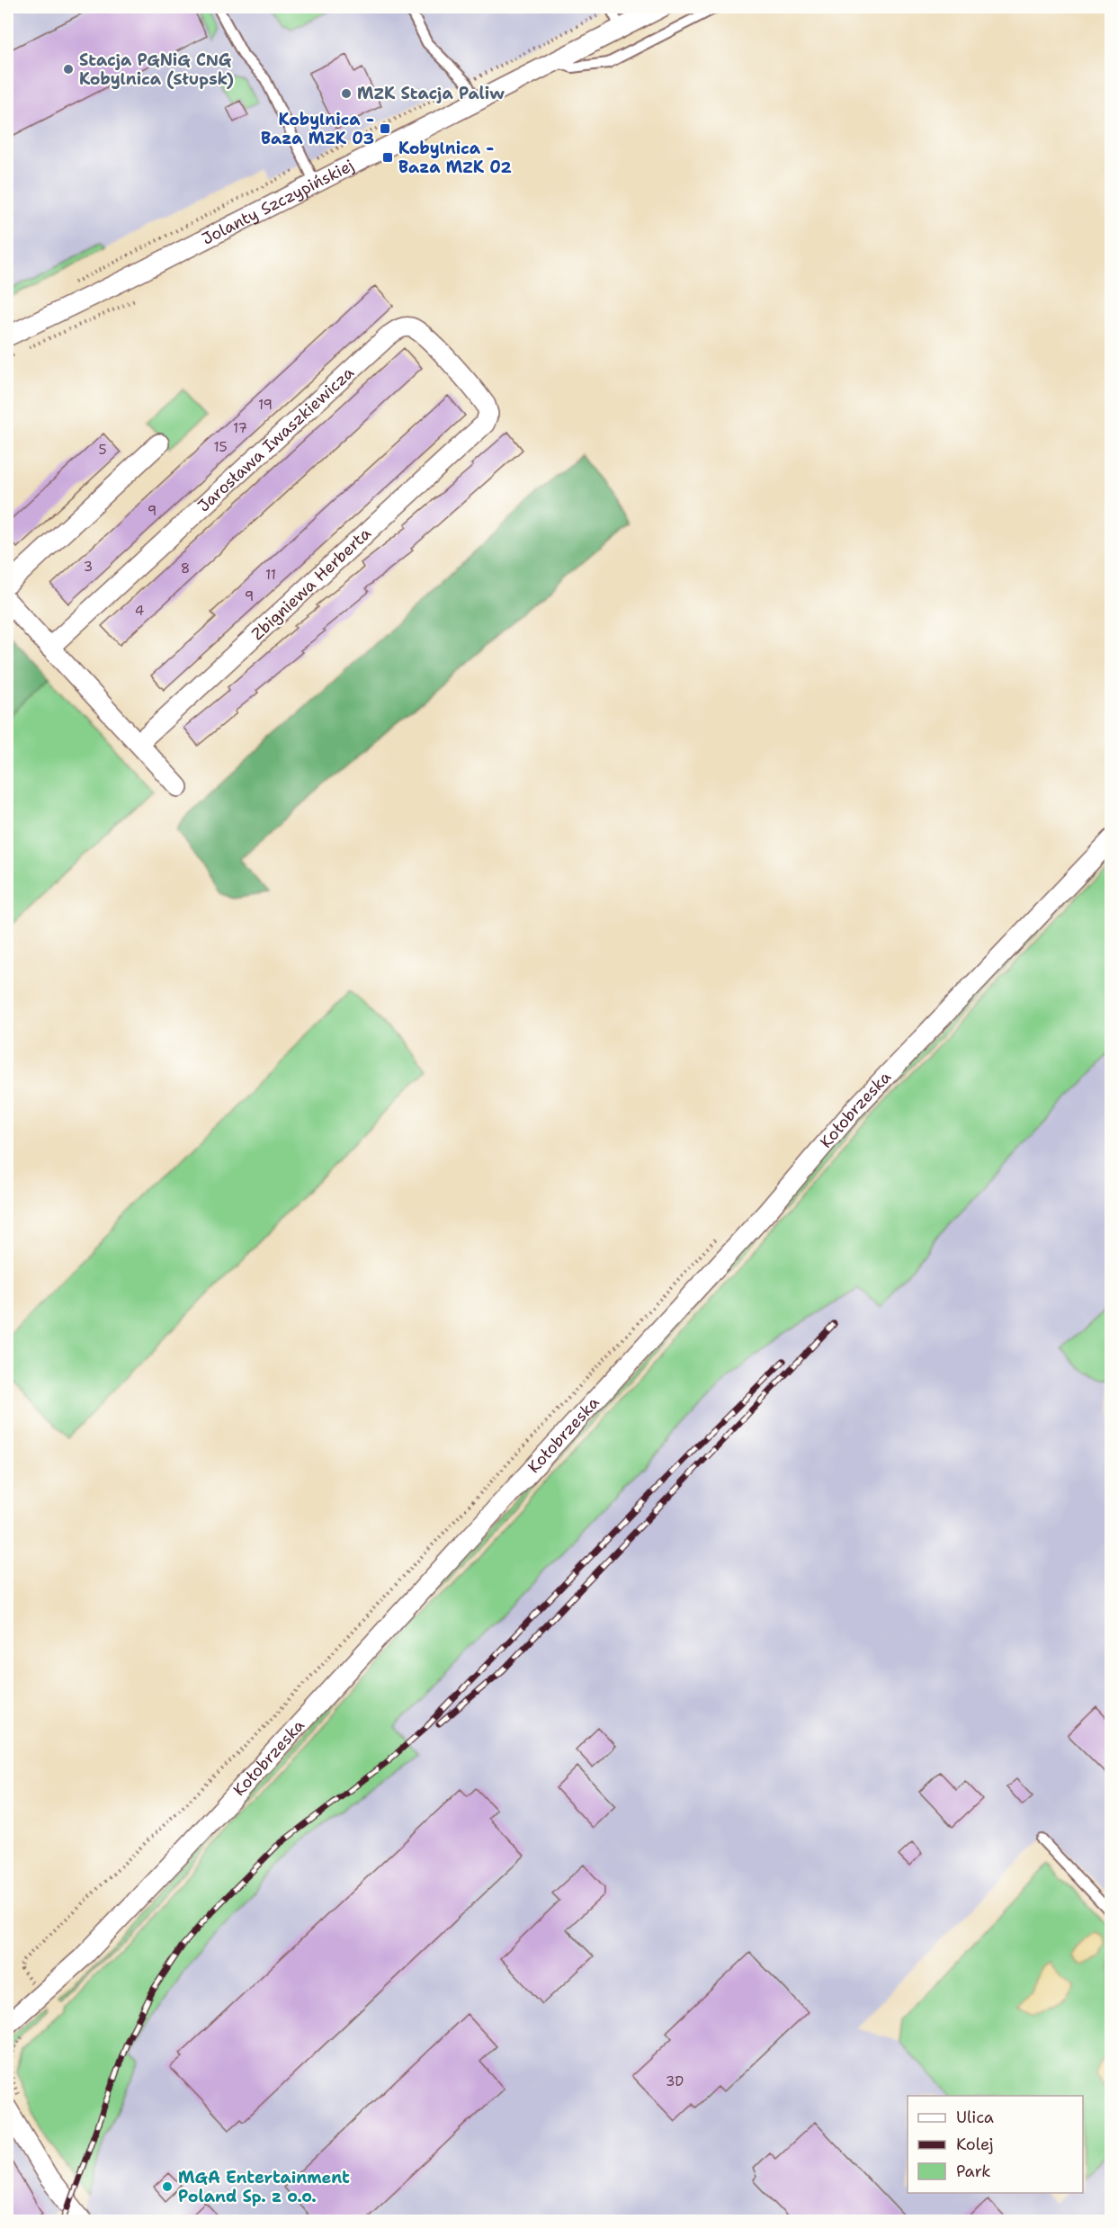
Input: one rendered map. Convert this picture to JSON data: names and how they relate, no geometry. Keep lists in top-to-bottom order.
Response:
{
  "streets": {
    "street": [
      "Jolanty Szczypińskiej",
      "Jarosława Iwaszkiewicza",
      "Zbigniewa Herberta",
      "Kołobrzeska"
    ]
  },
  "crossings": [
    ["Jarosława Iwaszkiewicza", "Zbigniewa Herberta"]
  ],
  "places": {
    "other": ["Stacja PGNiG CNG Kobylnica (Słupsk)", "MZK Stacja Paliw", "MGA Entertainment Poland Sp. z o.o."],
    "transit": ["Kobylnica - Baza MZK 03", "Kobylnica - Baza MZK 02"]
  },
  "house_numbers": [
    "19",
    "17",
    "15",
    "5",
    "9",
    "3",
    "8",
    "11",
    "9",
    "4",
    "3D"
  ],
  "legend": ["Ulica", "Kolej", "Park"]
}
